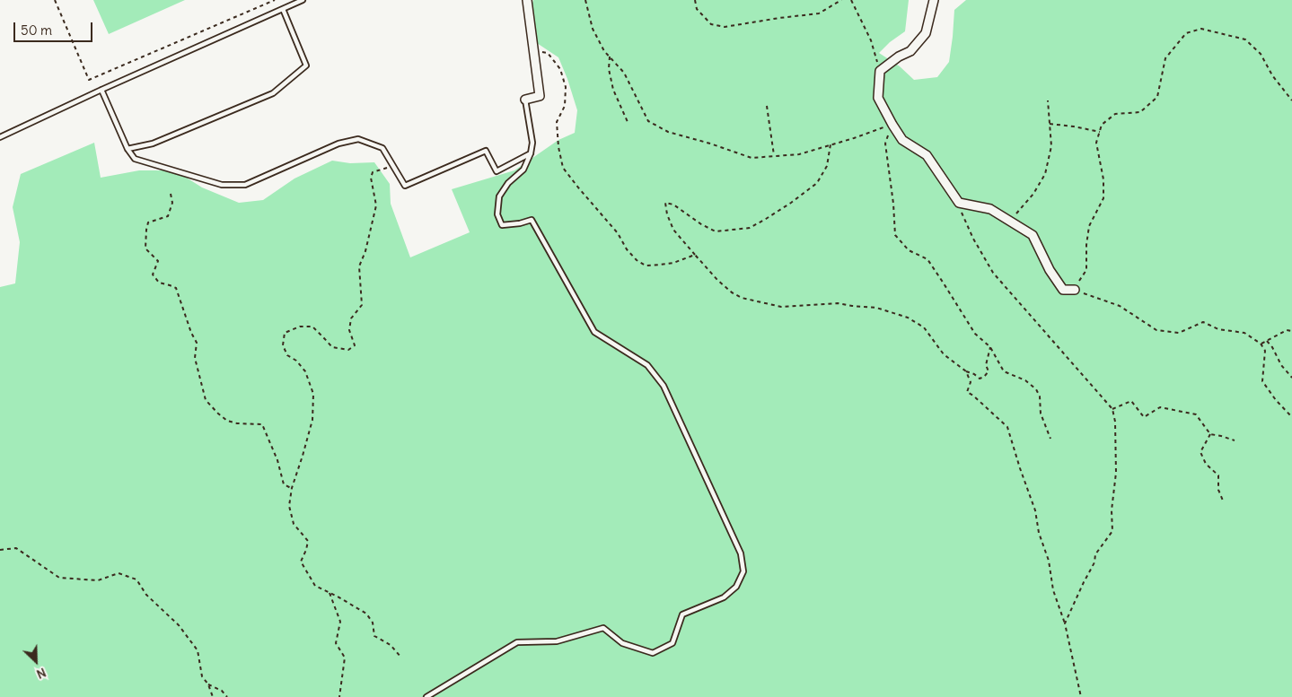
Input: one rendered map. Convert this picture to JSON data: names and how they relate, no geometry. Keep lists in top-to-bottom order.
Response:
{
  "scale_bar": "50 m",
  "north": "bottom right"
}
